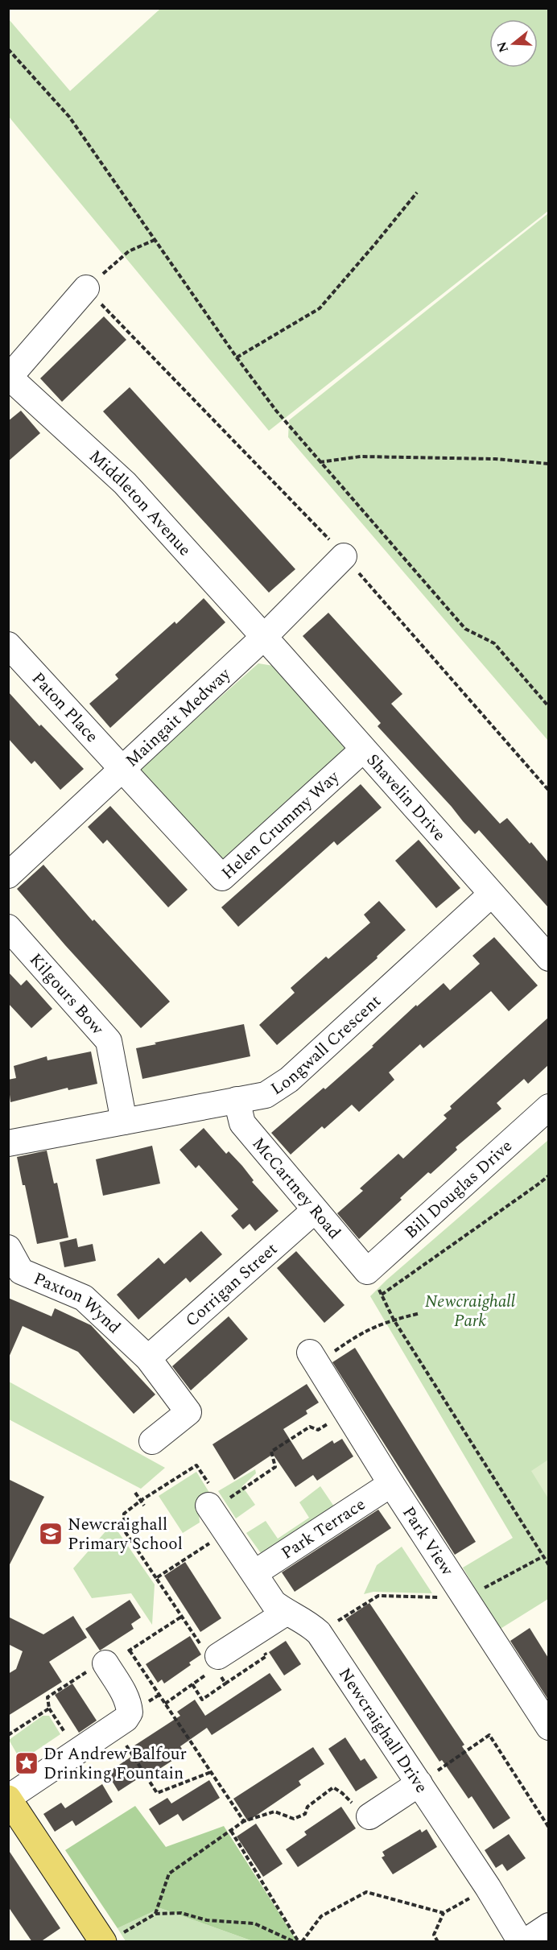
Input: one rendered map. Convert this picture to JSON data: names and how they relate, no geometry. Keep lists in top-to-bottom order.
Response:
{
  "streets": {
    "street": [
      "Middleton Avenue",
      "Paton Place",
      "Maingait Medway",
      "Shavelin Drive",
      "Helen Crummy Way",
      "Kilgours Bow",
      "Longwall Crescent",
      "McCartney Road",
      "Bill Douglas Drive",
      "Corrigan Street",
      "Paxton Wynd",
      "Park Terrace",
      "Park View",
      "Newcraighall Drive"
    ]
  },
  "crossings": [
    ["Middleton Avenue", "Maingait Medway"],
    ["Middleton Avenue", "Shavelin Drive"],
    ["Paton Place", "Maingait Medway"],
    ["Paton Place", "Helen Crummy Way"],
    ["Maingait Medway", "Shavelin Drive"],
    ["Maingait Medway", "Helen Crummy Way"],
    ["Shavelin Drive", "Helen Crummy Way"],
    ["Shavelin Drive", "Longwall Crescent"],
    ["Kilgours Bow", "Longwall Crescent"],
    ["Longwall Crescent", "McCartney Road"],
    ["McCartney Road", "Bill Douglas Drive"],
    ["McCartney Road", "Corrigan Street"],
    ["Corrigan Street", "Paxton Wynd"],
    ["Park Terrace", "Park View"],
    ["Park Terrace", "Newcraighall Drive"]
  ],
  "parks": ["Newcraighall Park"],
  "places": {
    "school or university": ["Newcraighall Primary School"],
    "place": ["Dr Andrew Balfour Drinking Fountain"]
  },
  "north": "left"
}
